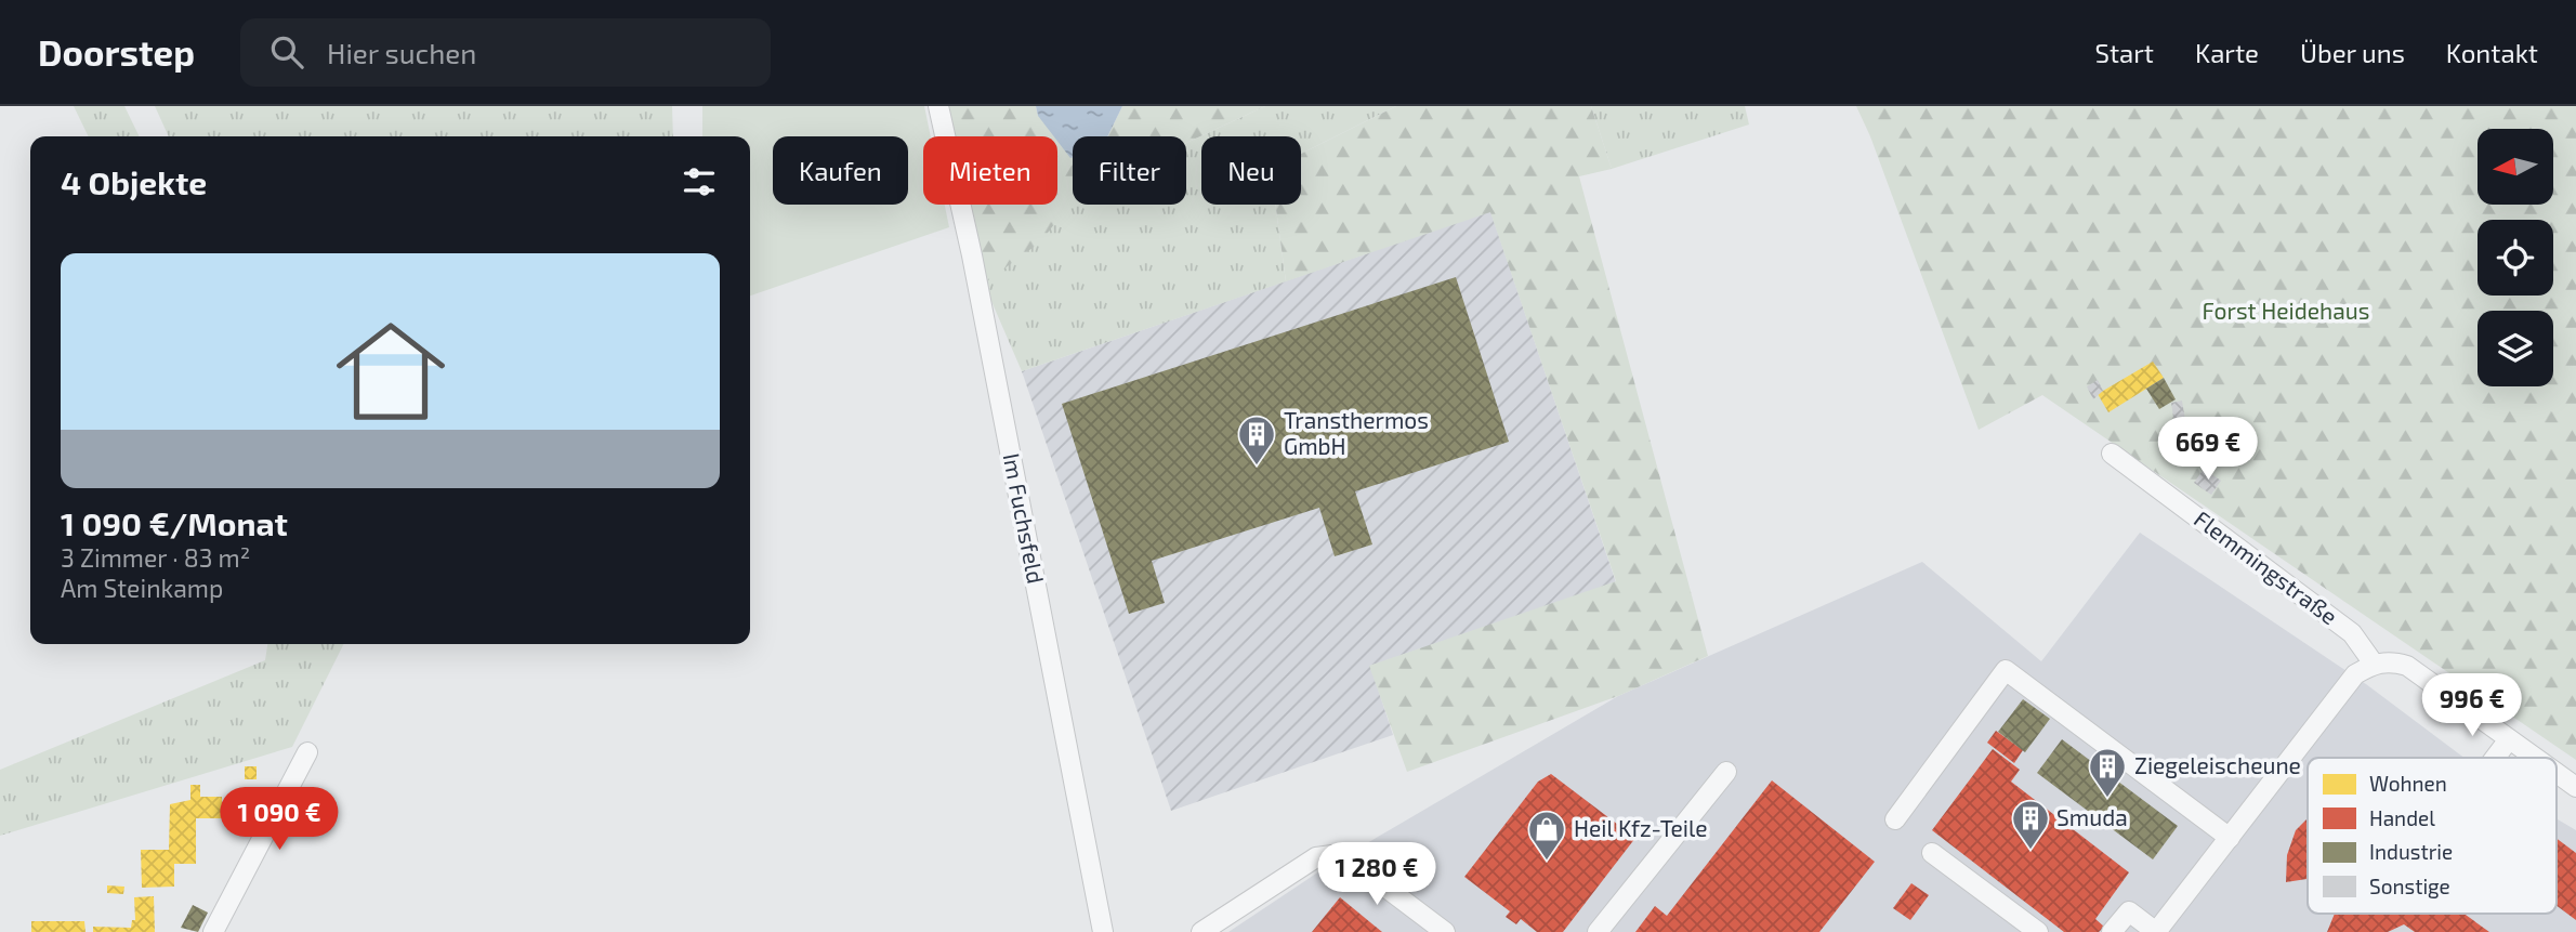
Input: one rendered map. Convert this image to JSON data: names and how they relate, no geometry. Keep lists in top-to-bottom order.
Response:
{
  "streets": {
    "street": ["Im Fuchsfeld", "Flemmingstraße"]
  },
  "parks": ["Forst Heidehaus"],
  "places": {
    "building": ["Transthermos GmbH", "Ziegeleischeune", "Smuda"],
    "shop": ["Heil Kfz-Teile"]
  },
  "legend": [
    "Wohnen",
    "Handel",
    "Industrie",
    "Sonstige"
  ],
  "north": "left",
  "page": {
    "header": "Doorstep",
    "search": "Hier suchen",
    "nav": [
      "Start",
      "Karte",
      "Über uns",
      "Kontakt"
    ],
    "chip": [
      "Kaufen",
      "Mieten",
      "Filter",
      "Neu"
    ],
    "heading": "4 Objekte",
    "list": [
      {
        "name": "1 090 €/Monat",
        "note": "3 Zimmer · 83 m² · Am Steinkamp"
      }
    ],
    "price": [
      "669 €",
      "996 €",
      "1 090 €",
      "1 280 €"
    ]
  }
}
